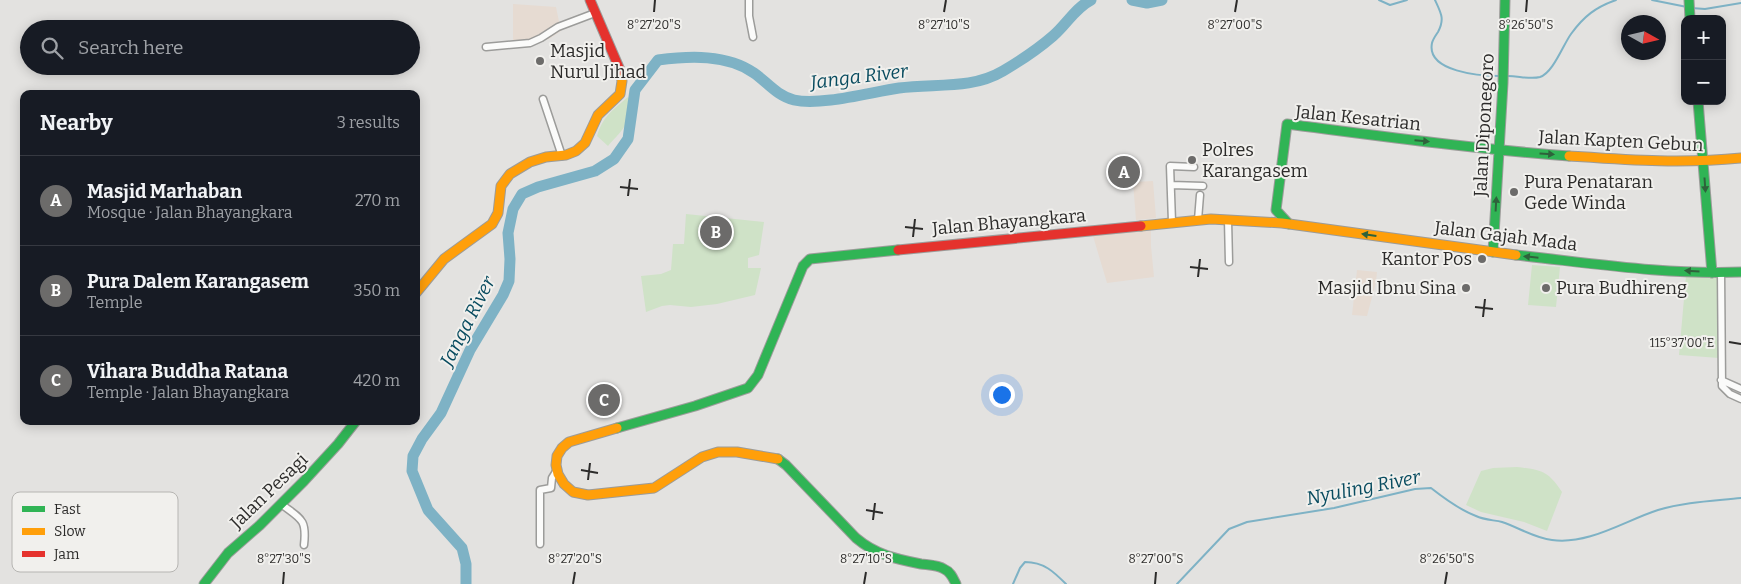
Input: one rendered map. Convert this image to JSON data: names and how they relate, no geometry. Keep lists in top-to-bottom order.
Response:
{
  "streets": {
    "street": [
      "Jalan Kesatrian",
      "Jalan Diponegoro",
      "Jalan Kapten Gebun",
      "Jalan Bhayangkara",
      "Jalan Gajah Mada",
      "Jalan Pesagi"
    ]
  },
  "crossings": [
    ["Jalan Kesatrian", "Jalan Diponegoro"],
    ["Jalan Kesatrian", "Jalan Kapten Gebun"],
    ["Jalan Diponegoro", "Jalan Kapten Gebun"],
    ["Jalan Diponegoro", "Jalan Gajah Mada"],
    ["Jalan Bhayangkara", "Jalan Gajah Mada"]
  ],
  "one_way": ["Jalan Diponegoro", "Jalan Kapten Gebun", "Jalan Gajah Mada"],
  "water": ["Janga River", "Nyuling River"],
  "places": [
    "Masjid Nurul Jihad",
    "Polres Karangasem",
    "Pura Penataran Gede Winda",
    "Kantor Pos",
    "Masjid Ibnu Sina",
    "Pura Budhireng"
  ],
  "legend": ["Fast", "Slow", "Jam"],
  "north": "right",
  "page": {
    "map_buttons": ["+", "−"],
    "search": "Search here",
    "heading": ["Nearby", "3 results"],
    "pins": ["A", "B", "C"],
    "list": [
      {
        "mark": "A",
        "name": "Masjid Marhaban",
        "note": "Mosque · Jalan Bhayangkara",
        "value": "270 m"
      },
      {
        "mark": "B",
        "name": "Pura Dalem Karangasem",
        "note": "Temple",
        "value": "350 m"
      },
      {
        "mark": "C",
        "name": "Vihara Buddha Ratana",
        "note": "Temple · Jalan Bhayangkara",
        "value": "420 m"
      }
    ]
  },
  "coordinates": [
    "8°27'20\"S",
    "8°27'10\"S",
    "8°27'00\"S",
    "8°26'50\"S",
    "115°37'00\"E",
    "8°27'30\"S"
  ]
}
